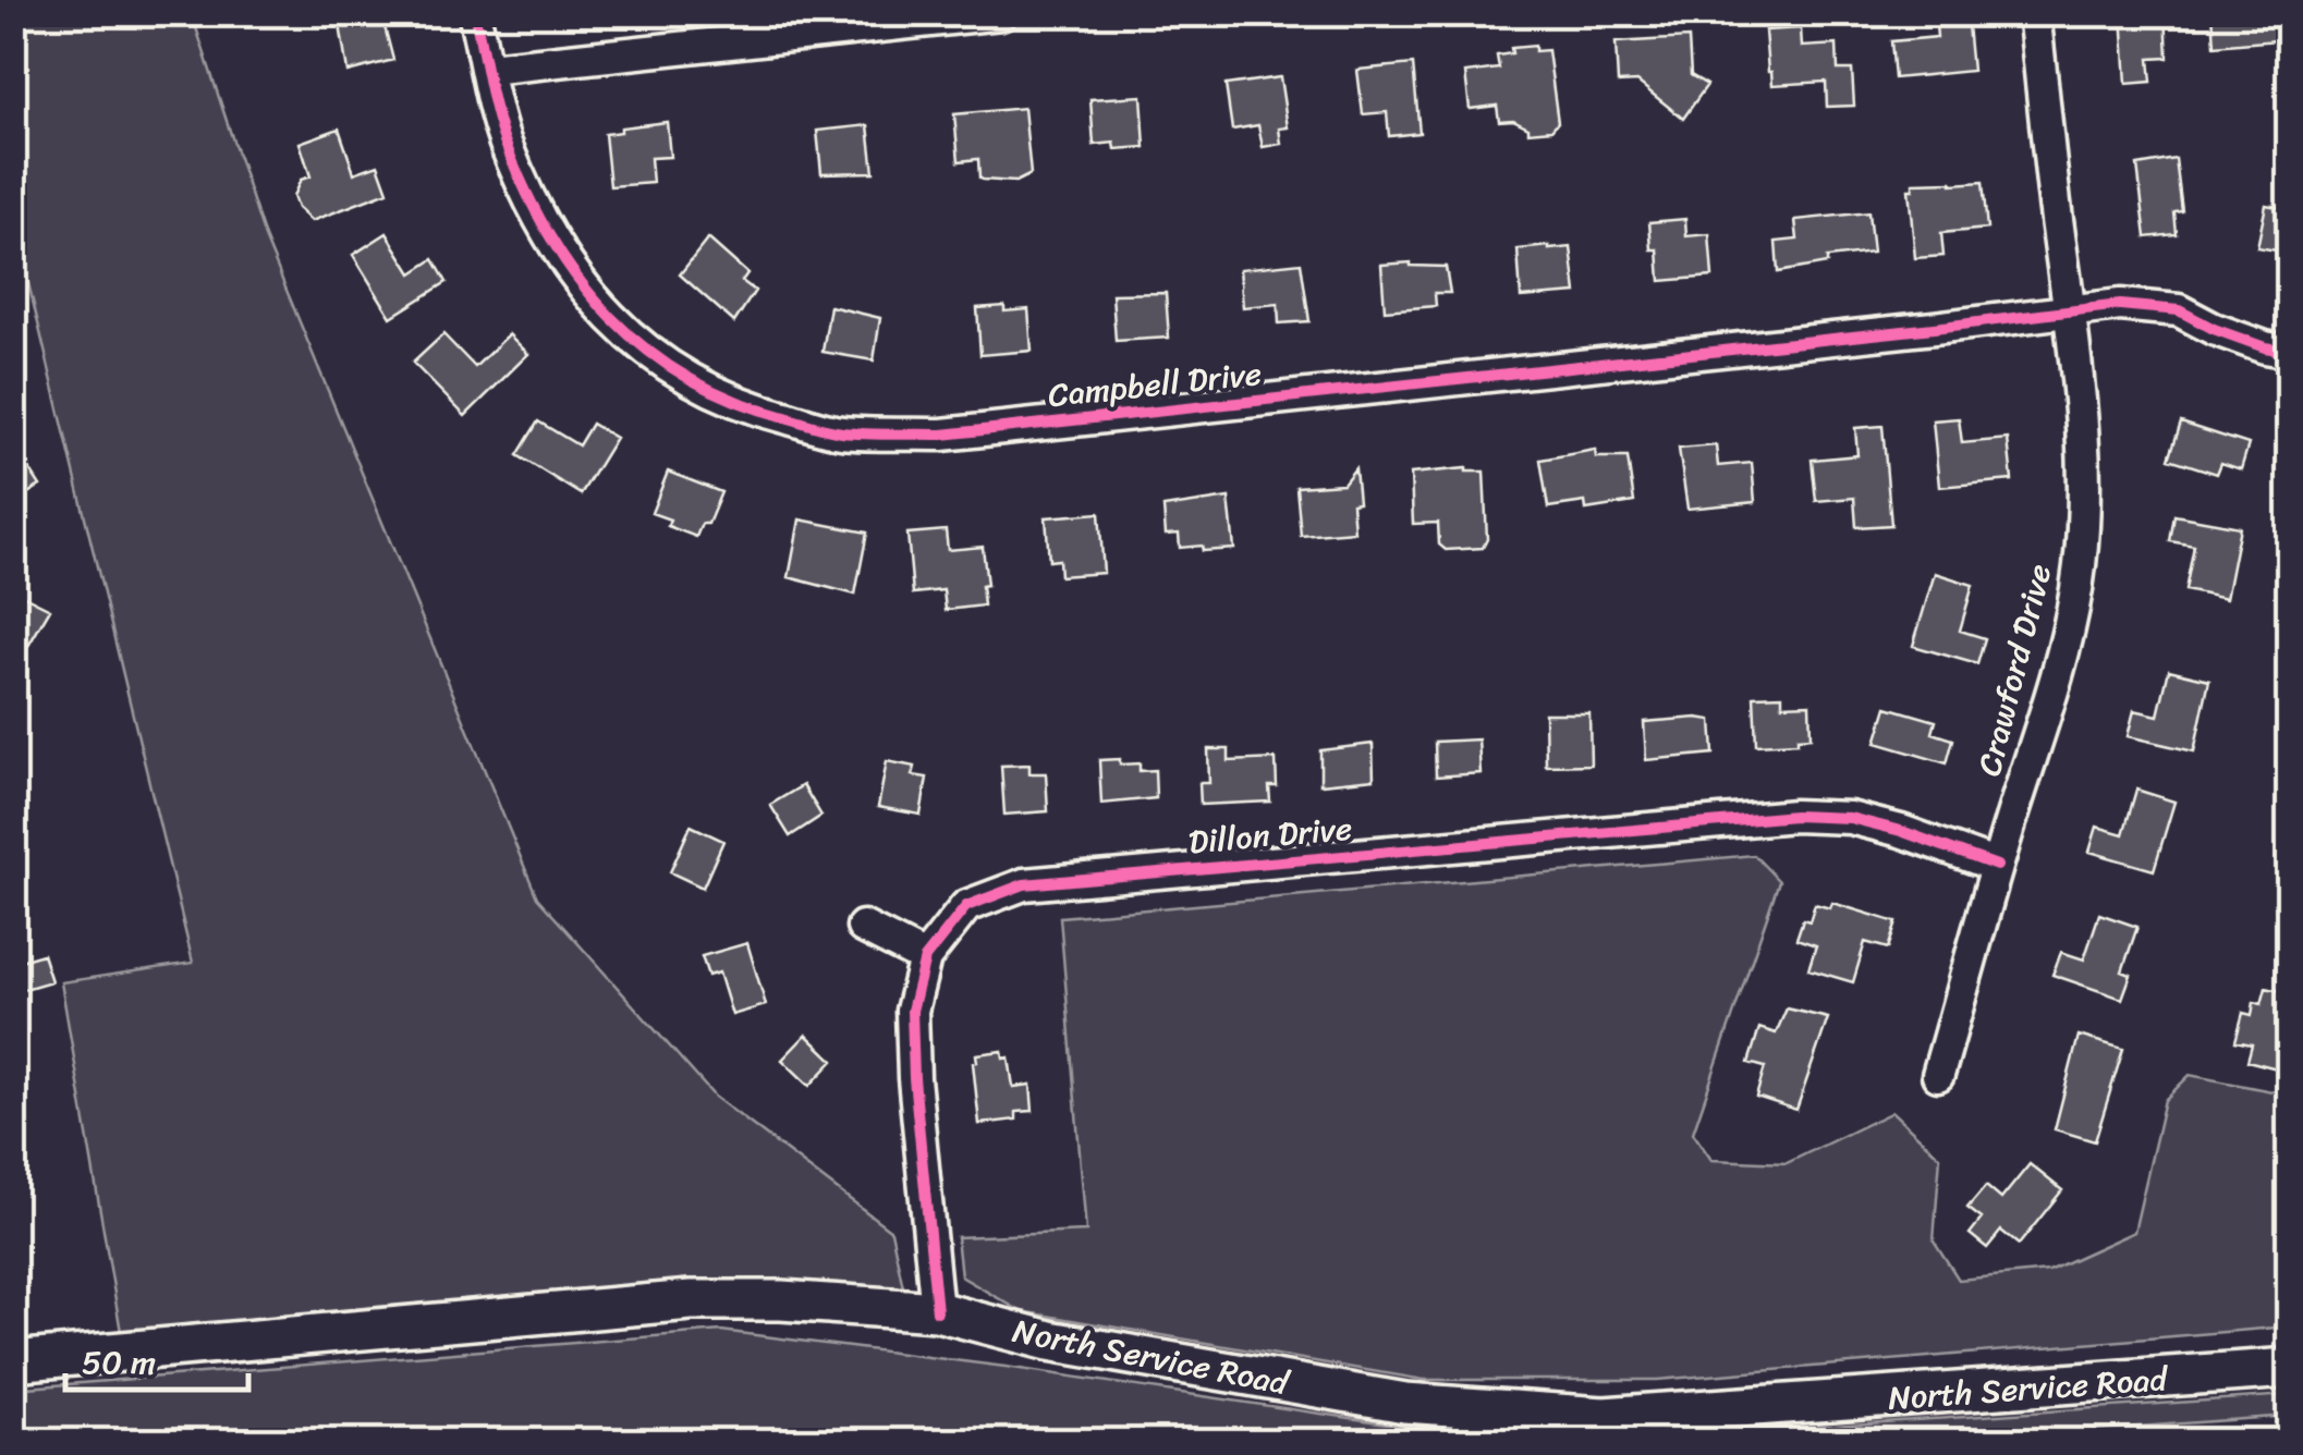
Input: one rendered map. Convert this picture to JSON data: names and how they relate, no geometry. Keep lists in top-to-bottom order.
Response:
{
  "streets": {
    "main road": ["North Service Road"],
    "street": ["Campbell Drive", "Crawford Drive", "Dillon Drive"]
  },
  "crossings": [
    ["Campbell Drive", "Crawford Drive"],
    ["Crawford Drive", "Dillon Drive"],
    ["Dillon Drive", "North Service Road"]
  ],
  "scale_bar": "50 m"
}
